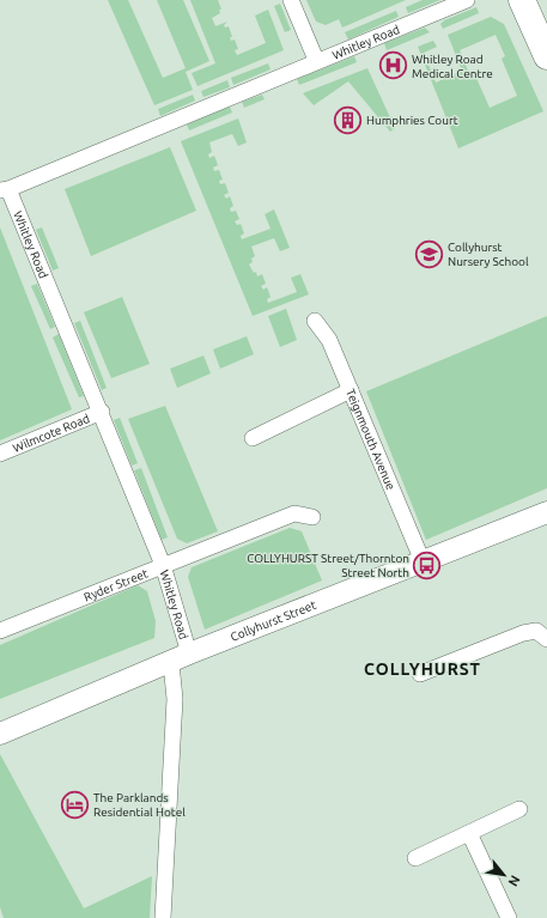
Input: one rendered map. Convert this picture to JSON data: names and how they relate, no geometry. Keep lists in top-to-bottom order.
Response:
{
  "streets": {
    "street": [
      "Whitley Road",
      "Wilmcote Road",
      "Teignmouth Avenue",
      "Ryder Street",
      "Collyhurst Street"
    ]
  },
  "crossings": [
    ["Whitley Road", "Wilmcote Road"],
    ["Whitley Road", "Ryder Street"],
    ["Whitley Road", "Collyhurst Street"],
    ["Teignmouth Avenue", "Collyhurst Street"]
  ],
  "districts": ["COLLYHURST"],
  "places": {
    "hospital": ["Whitley Road Medical Centre"],
    "building": ["Humphries Court"],
    "school or university": ["Collyhurst Nursery School"],
    "bus stop": ["COLLYHURST Street/Thornton Street North"],
    "hotel": ["The Parklands Residential Hotel"]
  },
  "north": "bottom right"
}
